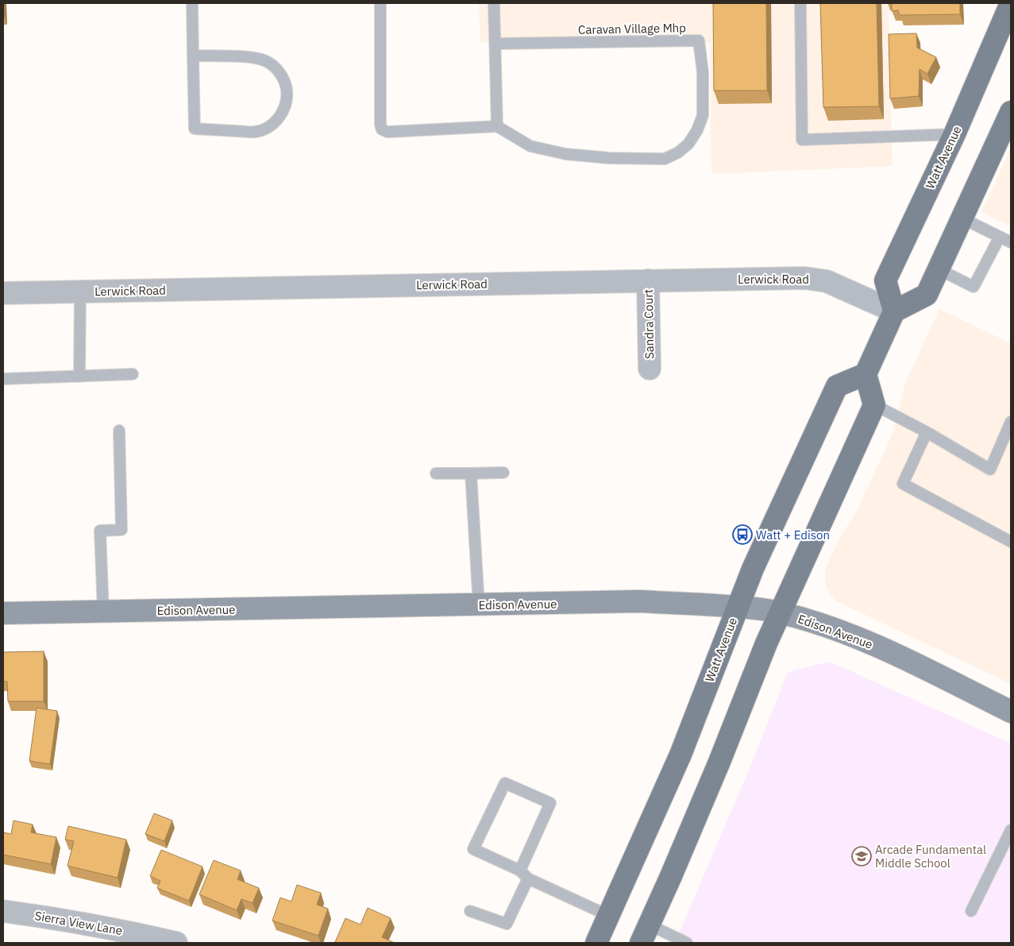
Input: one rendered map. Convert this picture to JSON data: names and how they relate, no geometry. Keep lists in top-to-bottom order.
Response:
{
  "streets": {
    "main road": ["Watt Avenue"],
    "street": [
      "Lerwick Road",
      "Sandra Court",
      "Edison Avenue",
      "Sierra View Lane"
    ],
    "lane": ["Caravan Village Mhp"]
  },
  "crossings": [
    ["Watt Avenue", "Lerwick Road"],
    ["Watt Avenue", "Edison Avenue"],
    ["Lerwick Road", "Sandra Court"]
  ],
  "places": {
    "bus stop": ["Watt + Edison"],
    "school or university": ["Arcade Fundamental Middle School"]
  }
}
